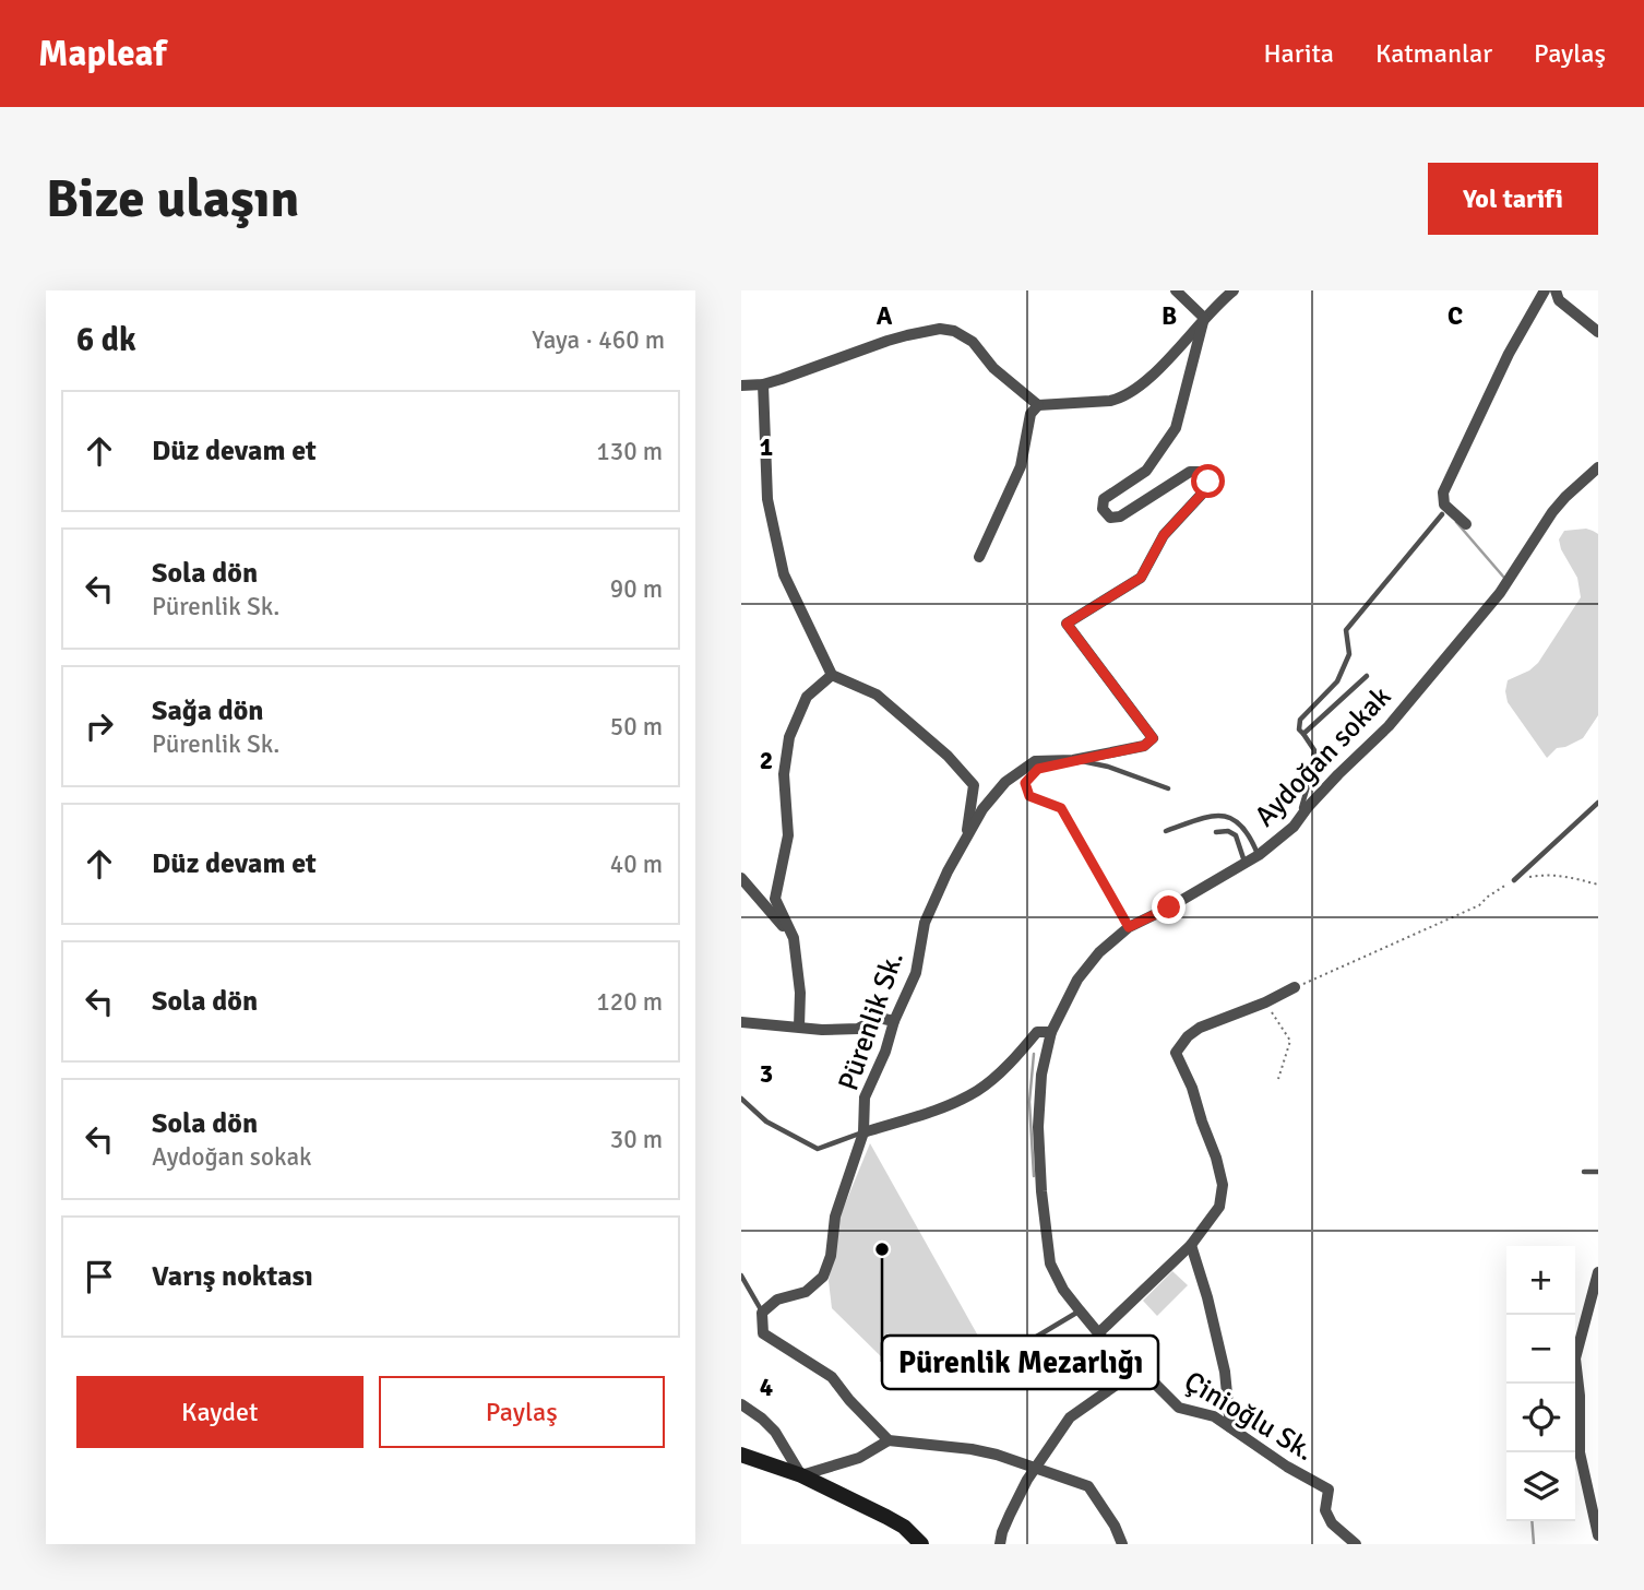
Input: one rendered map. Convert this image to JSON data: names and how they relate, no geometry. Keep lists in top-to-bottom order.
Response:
{
  "streets": {
    "street": ["Aydoğan sokak", "Pürenlik Sk.", "Çinioğlu Sk."]
  },
  "crossings": [
    ["Aydoğan sokak", "Çinioğlu Sk."]
  ],
  "places": ["Pürenlik Mezarlığı"],
  "page": {
    "header": "Mapleaf",
    "nav": ["Harita", "Katmanlar", "Paylaş"],
    "buttons": [
      "Yol tarifi",
      ["Kaydet", "Paylaş"]
    ],
    "title": "Bize ulaşın",
    "heading": ["6 dk", "Yaya · 460 m"],
    "list": [
      ["Düz devam et", "130 m"],
      ["Sola dön", "Pürenlik Sk.", "90 m"],
      ["Sağa dön", "Pürenlik Sk.", "50 m"],
      ["Düz devam et", "40 m"],
      ["Sola dön", "120 m"],
      ["Sola dön", "Aydoğan sokak", "30 m"],
      "Varış noktası"
    ],
    "map_buttons": ["+", "−"]
  },
  "grid": {
    "columns": ["A", "B", "C"],
    "rows": [
      "1",
      "2",
      "3",
      "4"
    ]
  }
}
